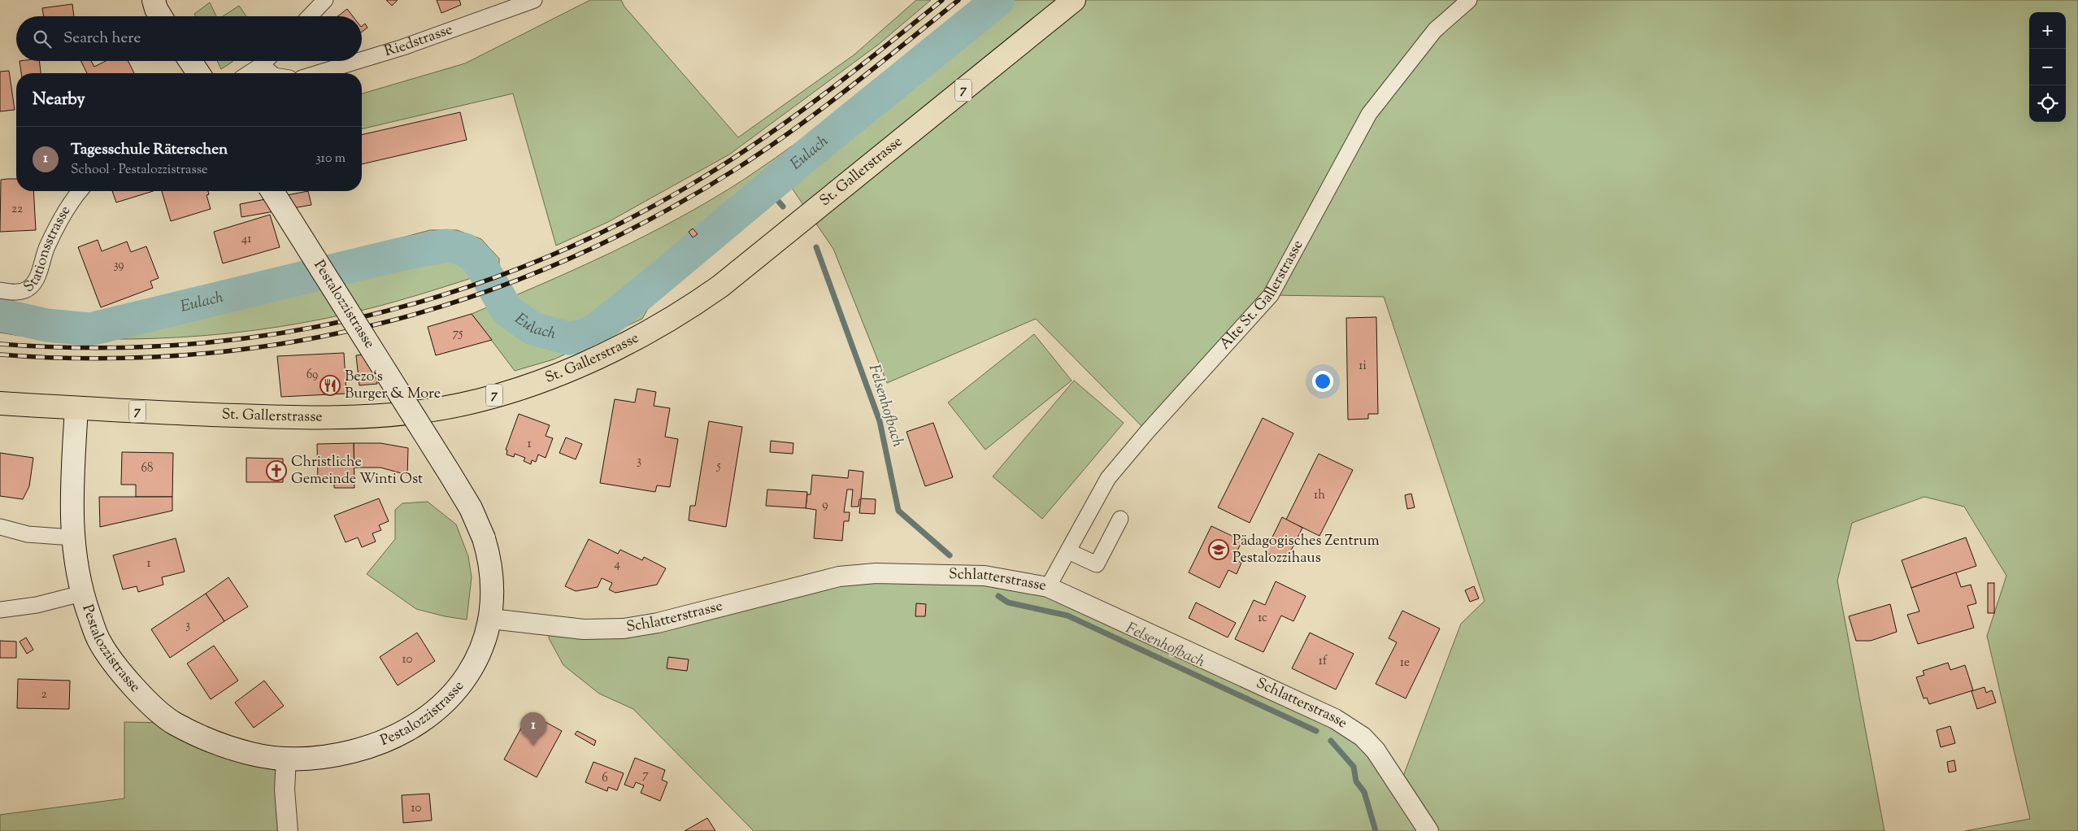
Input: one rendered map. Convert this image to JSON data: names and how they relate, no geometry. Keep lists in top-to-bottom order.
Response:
{
  "streets": {
    "main road": ["7", "St. Gallerstrasse", "Pestalozzistrasse"],
    "street": [
      "Riedstrasse",
      "Stationsstrasse",
      "Alte St. Gallerstrasse",
      "Schlatterstrasse"
    ]
  },
  "crossings": [
    ["St. Gallerstrasse", "Pestalozzistrasse"],
    ["Alte St. Gallerstrasse", "Schlatterstrasse"],
    ["Pestalozzistrasse", "Schlatterstrasse"]
  ],
  "water": ["Eulach", "Felsenhofbach"],
  "places": {
    "restaurant": ["Bezo‘s Burger & More"],
    "church": ["Christliche Gemeinde Winti Ost"],
    "school or university": ["Pädagogisches Zentrum Pestalozzihaus"]
  },
  "house_numbers": [
    "22",
    "41",
    "39",
    "75",
    "1i",
    "69",
    "1",
    "3",
    "5",
    "68",
    "1h",
    "9",
    "1",
    "4",
    "1c",
    "3",
    "10",
    "1f",
    "1e",
    "2",
    "7",
    "6",
    "10"
  ],
  "page": {
    "map_buttons": ["+", "−"],
    "search": "Search here",
    "heading": "Nearby",
    "list": [
      {
        "mark": "1",
        "name": "Tagesschule Räterschen",
        "note": "School · Pestalozzistrasse",
        "value": "310 m"
      }
    ],
    "pins": "1"
  }
}
